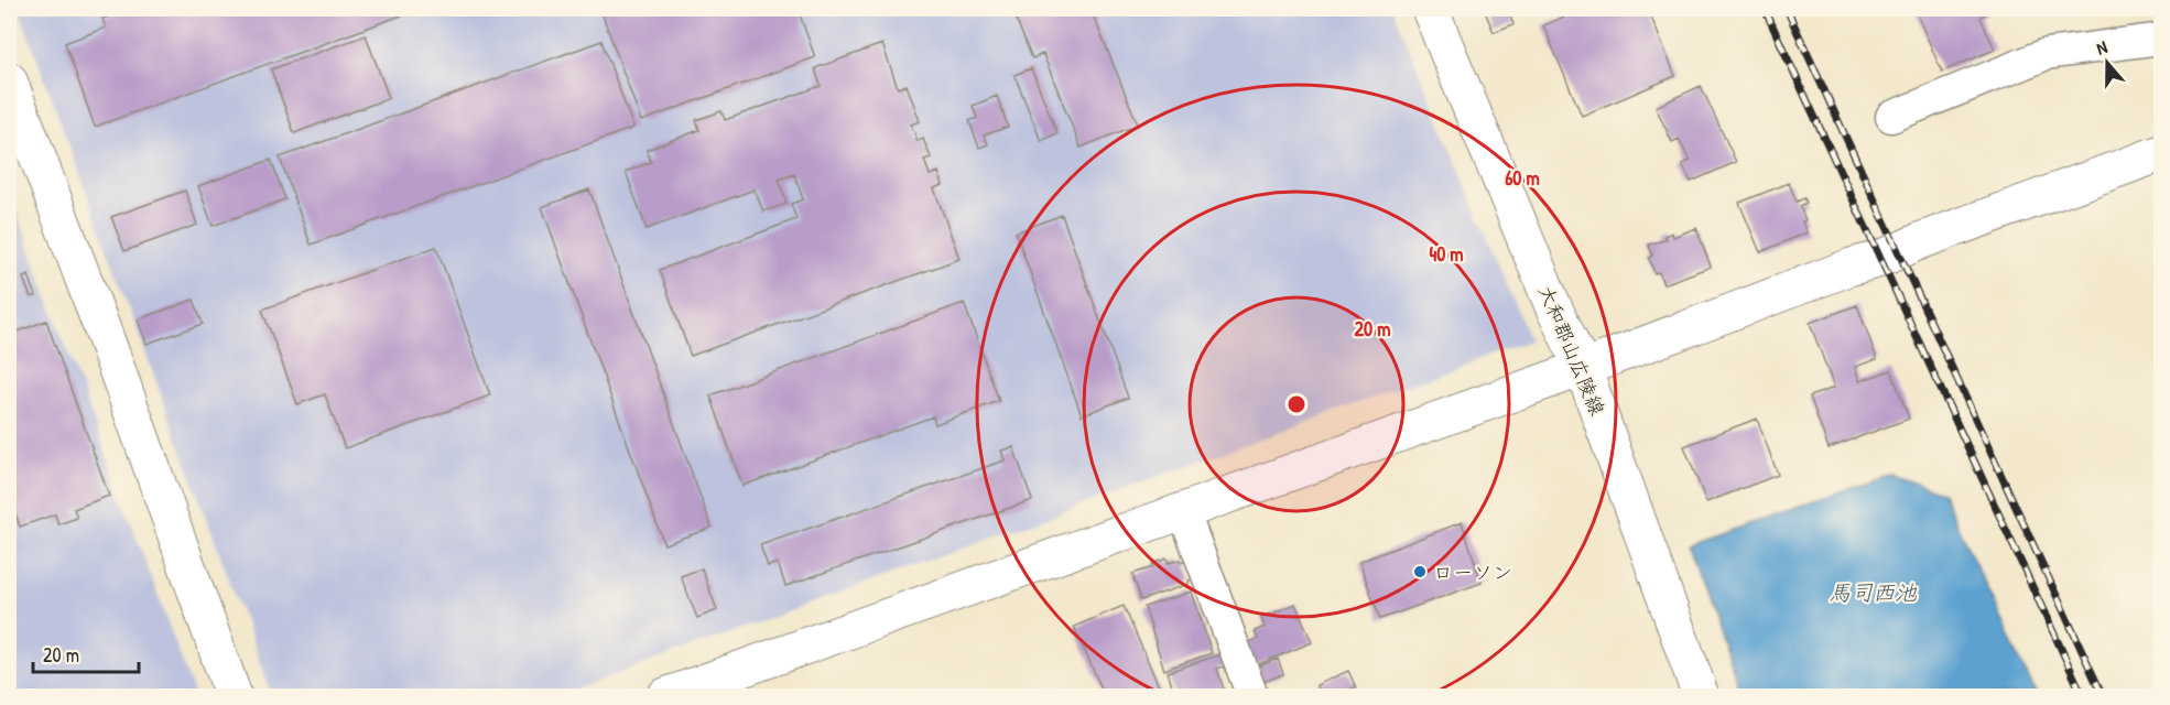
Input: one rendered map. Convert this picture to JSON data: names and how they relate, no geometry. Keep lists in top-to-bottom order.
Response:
{
  "streets": {
    "street": ["大和郡山広陵線"]
  },
  "water": ["馬司西池"],
  "places": ["ローソン"],
  "scale_bar": "20 m",
  "north": "top",
  "rings": ["60 m", "40 m", "20 m"]
}
